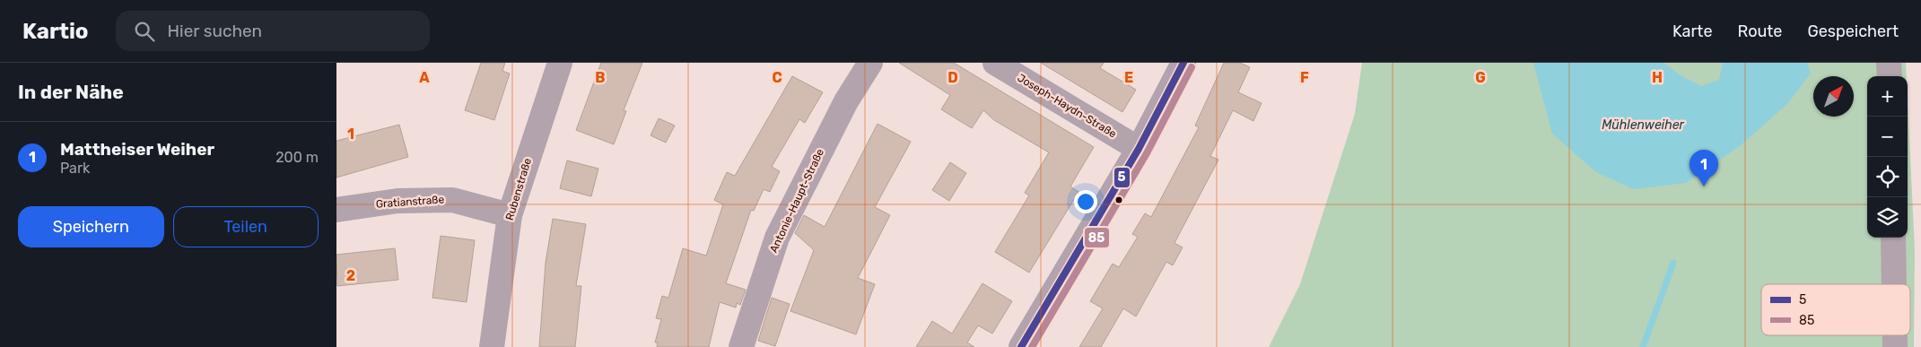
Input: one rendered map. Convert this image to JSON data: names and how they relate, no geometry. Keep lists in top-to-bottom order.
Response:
{
  "streets": {
    "street": [
      "Joseph-Haydn-Straße",
      "Rubenstraße",
      "Antonie-Haupt-Straße",
      "Gratianstraße"
    ]
  },
  "crossings": [
    ["Rubenstraße", "Gratianstraße"]
  ],
  "water": ["Mühlenweiher"],
  "lines": ["transit line 5", "transit line 85"],
  "legend": ["5", "85"],
  "north": "top right",
  "page": {
    "header": "Kartio",
    "search": "Hier suchen",
    "nav": ["Karte", "Route", "Gespeichert"],
    "heading": "In der Nähe",
    "map_buttons": ["+", "−"],
    "list": [
      {
        "mark": "1",
        "name": "Mattheiser Weiher",
        "note": "Park",
        "value": "200 m"
      }
    ],
    "pins": "1",
    "buttons": ["Speichern", "Teilen"]
  },
  "grid": {
    "columns": [
      "A",
      "B",
      "C",
      "D",
      "E",
      "F",
      "G",
      "H"
    ],
    "rows": ["1", "2"]
  }
}
